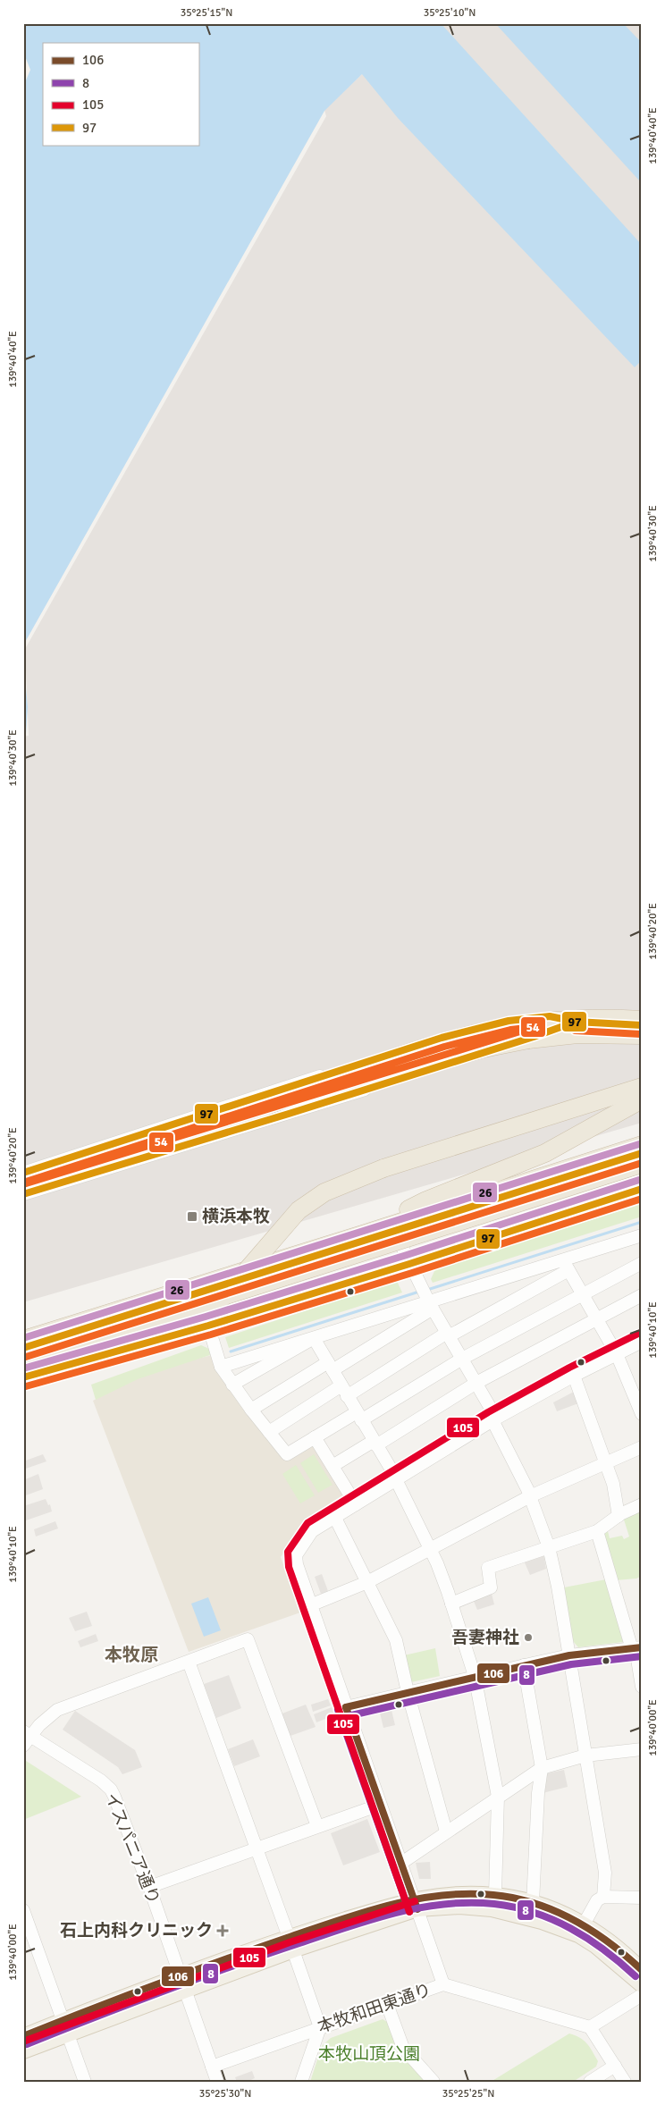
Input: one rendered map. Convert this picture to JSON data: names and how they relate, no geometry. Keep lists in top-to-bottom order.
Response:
{
  "streets": {
    "street": ["イスパニア通り", "本牧和田東通り"]
  },
  "crossings": [
    ["イスパニア通り", "本牧和田東通り"]
  ],
  "districts": ["本牧原"],
  "parks": ["本牧山頂公園"],
  "places": {
    "transit": ["横浜本牧"],
    "other": ["吾妻神社"],
    "health": ["石上内科クリニック"]
  },
  "lines": [
    "transit line 97",
    "transit line 54",
    "transit line 26",
    "transit line 105",
    "transit line 106",
    "transit line 8"
  ],
  "legend": [
    "106",
    "8",
    "105",
    "97"
  ],
  "coordinates": [
    "35°25'15\"N",
    "35°25'10\"N",
    "139°40'40\"E",
    "139°40'30\"E",
    "139°40'20\"E",
    "139°40'10\"E",
    "139°40'00\"E",
    "35°25'30\"N",
    "35°25'25\"N"
  ]
}
